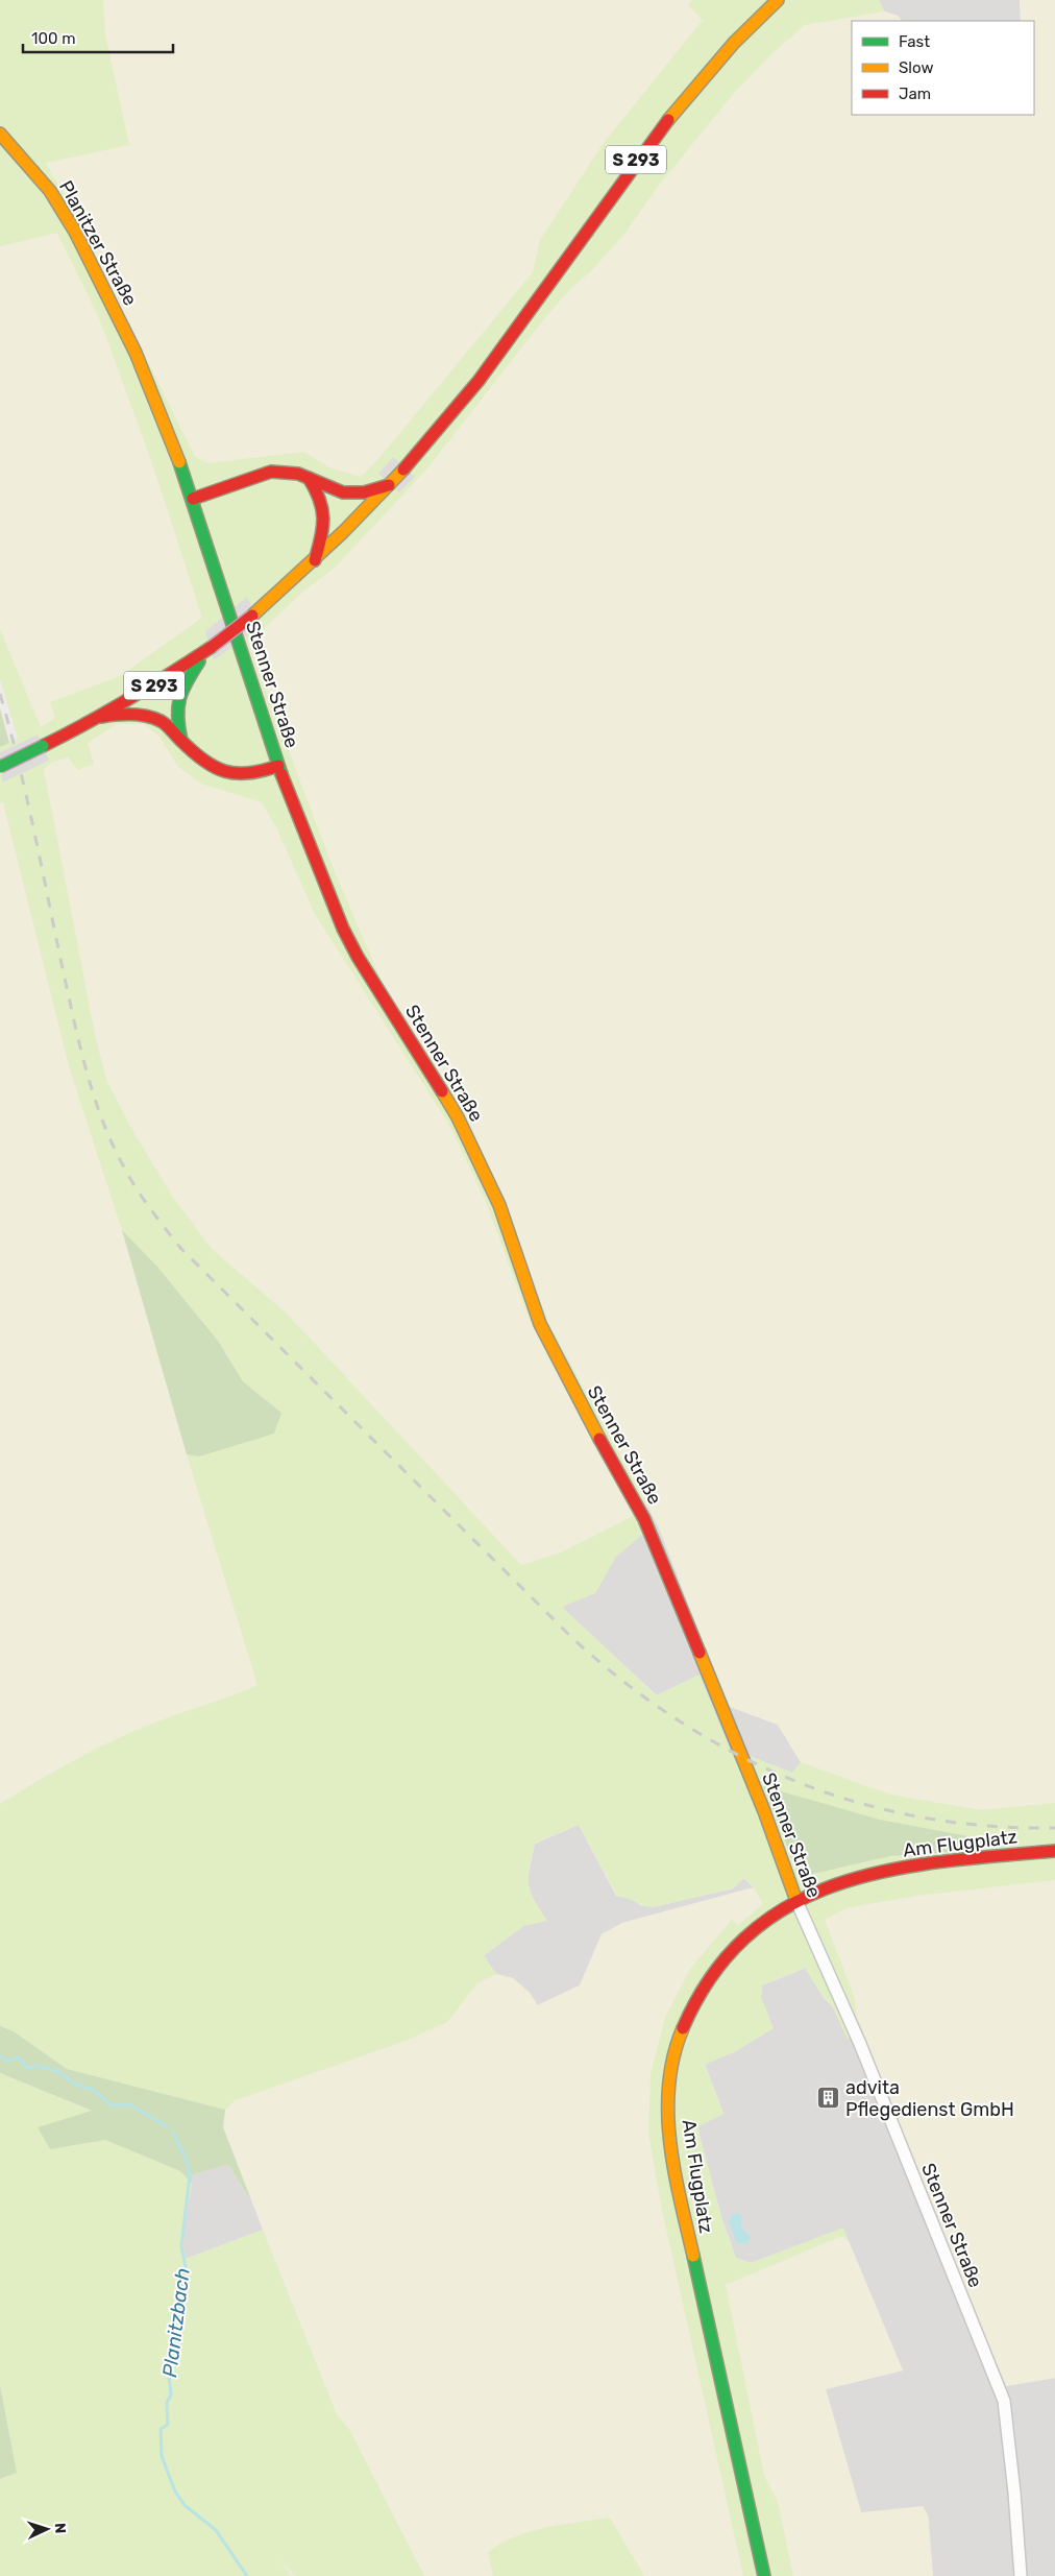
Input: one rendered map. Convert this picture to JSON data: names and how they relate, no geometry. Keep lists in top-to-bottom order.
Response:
{
  "streets": {
    "main road": [
      "S 293",
      "Planitzer Straße",
      "Stenner Straße",
      "Am Flugplatz"
    ]
  },
  "crossings": [
    ["Planitzer Straße", "Stenner Straße"],
    ["Stenner Straße", "Am Flugplatz"]
  ],
  "water": ["Planitzbach"],
  "places": {
    "building": ["advita Pflegedienst GmbH"]
  },
  "legend": ["Fast", "Slow", "Jam"],
  "scale_bar": "100 m",
  "north": "right"
}
